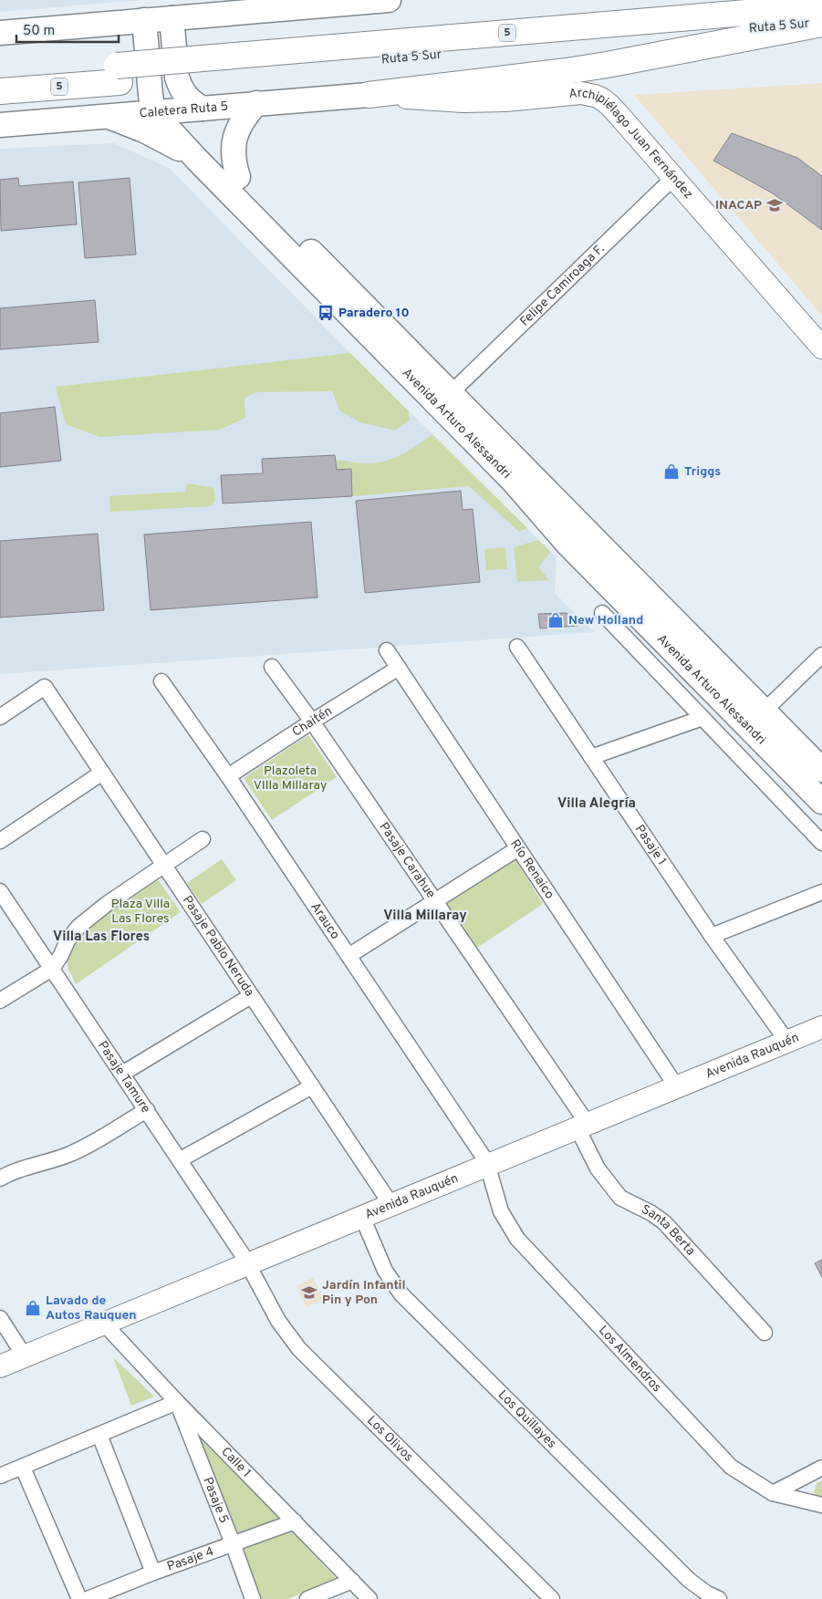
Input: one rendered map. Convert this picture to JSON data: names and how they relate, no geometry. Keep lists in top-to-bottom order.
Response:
{
  "streets": {
    "highway": ["Ruta 5 Sur", "5"],
    "main road": [
      "Caletera Ruta 5",
      "Archipiélago Juan Fernández",
      "Avenida Arturo Alessandri",
      "Avenida Rauquén"
    ],
    "street": [
      "Felipe Camiroaga F.",
      "Chaitén",
      "Pasaje 1",
      "Pasaje Carahue",
      "Río Renaico",
      "Arauco",
      "Pasaje Pablo Neruda",
      "Pasaje Tamure",
      "Santa Berta",
      "Los Almendros",
      "Los Quillayes",
      "Los Olivos",
      "Calle 1",
      "Pasaje 5",
      "Pasaje 4"
    ]
  },
  "crossings": [
    ["Caletera Ruta 5", "Archipiélago Juan Fernández"],
    ["Caletera Ruta 5", "Avenida Arturo Alessandri"],
    ["Archipiélago Juan Fernández", "Felipe Camiroaga F."],
    ["Felipe Camiroaga F.", "Avenida Arturo Alessandri"],
    ["Chaitén", "Pasaje Carahue"],
    ["Chaitén", "Río Renaico"],
    ["Chaitén", "Arauco"],
    ["Pasaje 1", "Avenida Rauquén"],
    ["Pasaje Carahue", "Avenida Rauquén"],
    ["Pasaje Carahue", "Santa Berta"],
    ["Río Renaico", "Avenida Rauquén"],
    ["Arauco", "Avenida Rauquén"],
    ["Arauco", "Los Almendros"],
    ["Pasaje Pablo Neruda", "Avenida Rauquén"],
    ["Avenida Rauquén", "Pasaje Tamure"],
    ["Avenida Rauquén", "Santa Berta"],
    ["Avenida Rauquén", "Los Almendros"],
    ["Avenida Rauquén", "Los Quillayes"],
    ["Avenida Rauquén", "Los Olivos"],
    ["Avenida Rauquén", "Calle 1"],
    ["Pasaje Tamure", "Los Olivos"],
    ["Calle 1", "Pasaje 5"],
    ["Calle 1", "Pasaje 4"],
    ["Pasaje 5", "Pasaje 4"]
  ],
  "districts": ["Villa Alegría", "Villa Millaray", "Villa Las Flores"],
  "parks": ["Plazoleta VIlla Millaray", "Plaza Villa Las Flores"],
  "places": {
    "school or university": ["INACAP", "Jardín Infantil Pin y Pon"],
    "bus stop": ["Paradero 10"],
    "shop": ["Triggs", "New Holland", "Lavado de Autos Rauquen"]
  },
  "scale_bar": "50 m"
}
